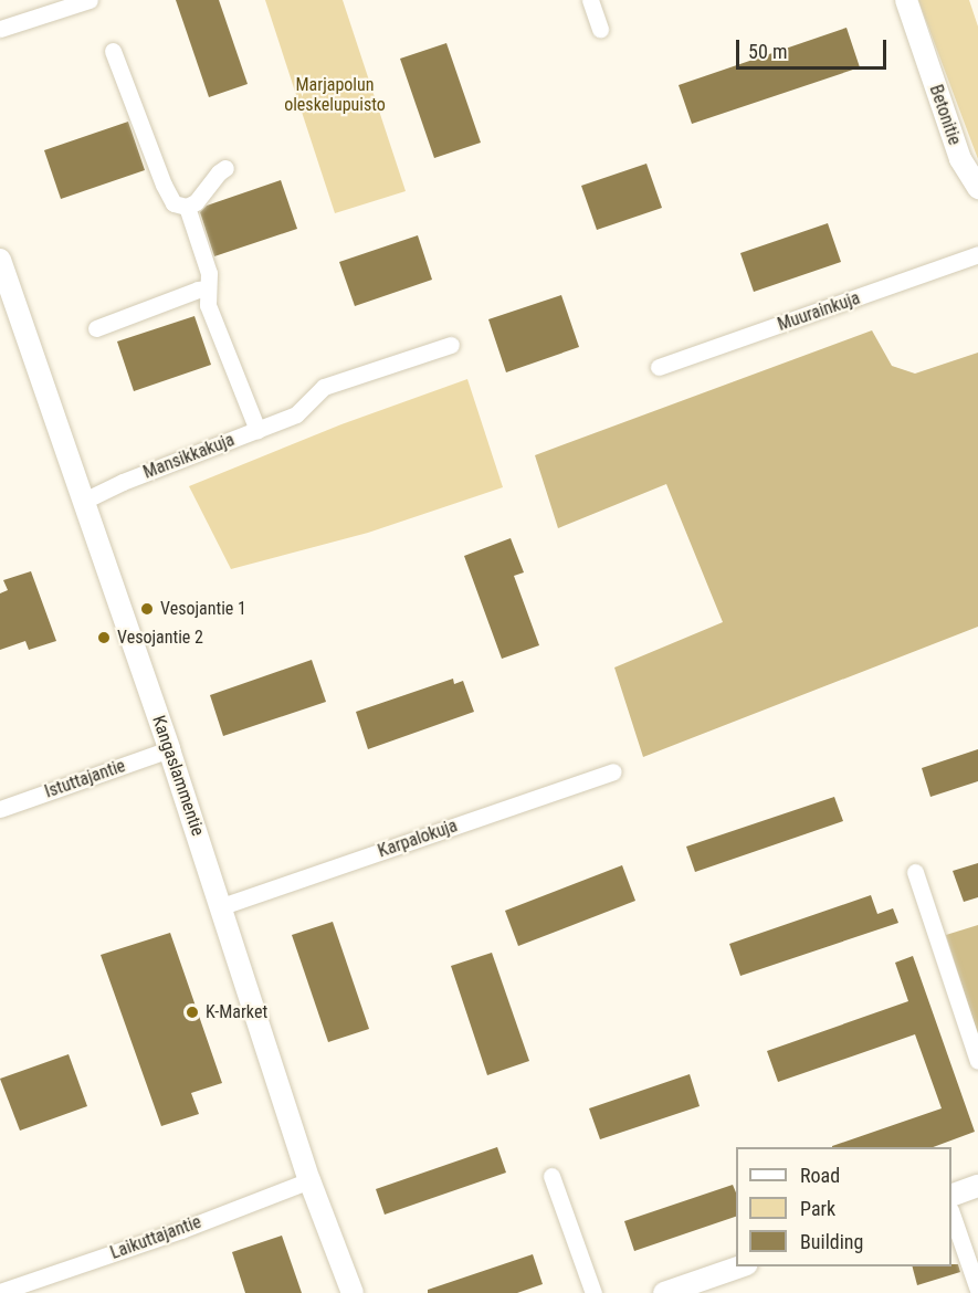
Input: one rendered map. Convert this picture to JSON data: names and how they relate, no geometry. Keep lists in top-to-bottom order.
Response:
{
  "streets": {
    "street": [
      "Betonitie",
      "Muurainkuja",
      "Mansikkakuja",
      "Kangaslammentie",
      "Istuttajantie",
      "Karpalokuja",
      "Laikuttajantie"
    ]
  },
  "crossings": [
    ["Mansikkakuja", "Kangaslammentie"],
    ["Kangaslammentie", "Istuttajantie"],
    ["Kangaslammentie", "Karpalokuja"],
    ["Kangaslammentie", "Laikuttajantie"]
  ],
  "parks": ["Marjapolun oleskelupuisto"],
  "places": ["Vesojantie 1", "Vesojantie 2", "K-Market"],
  "legend": ["Road", "Park", "Building"],
  "scale_bar": "50 m"
}
